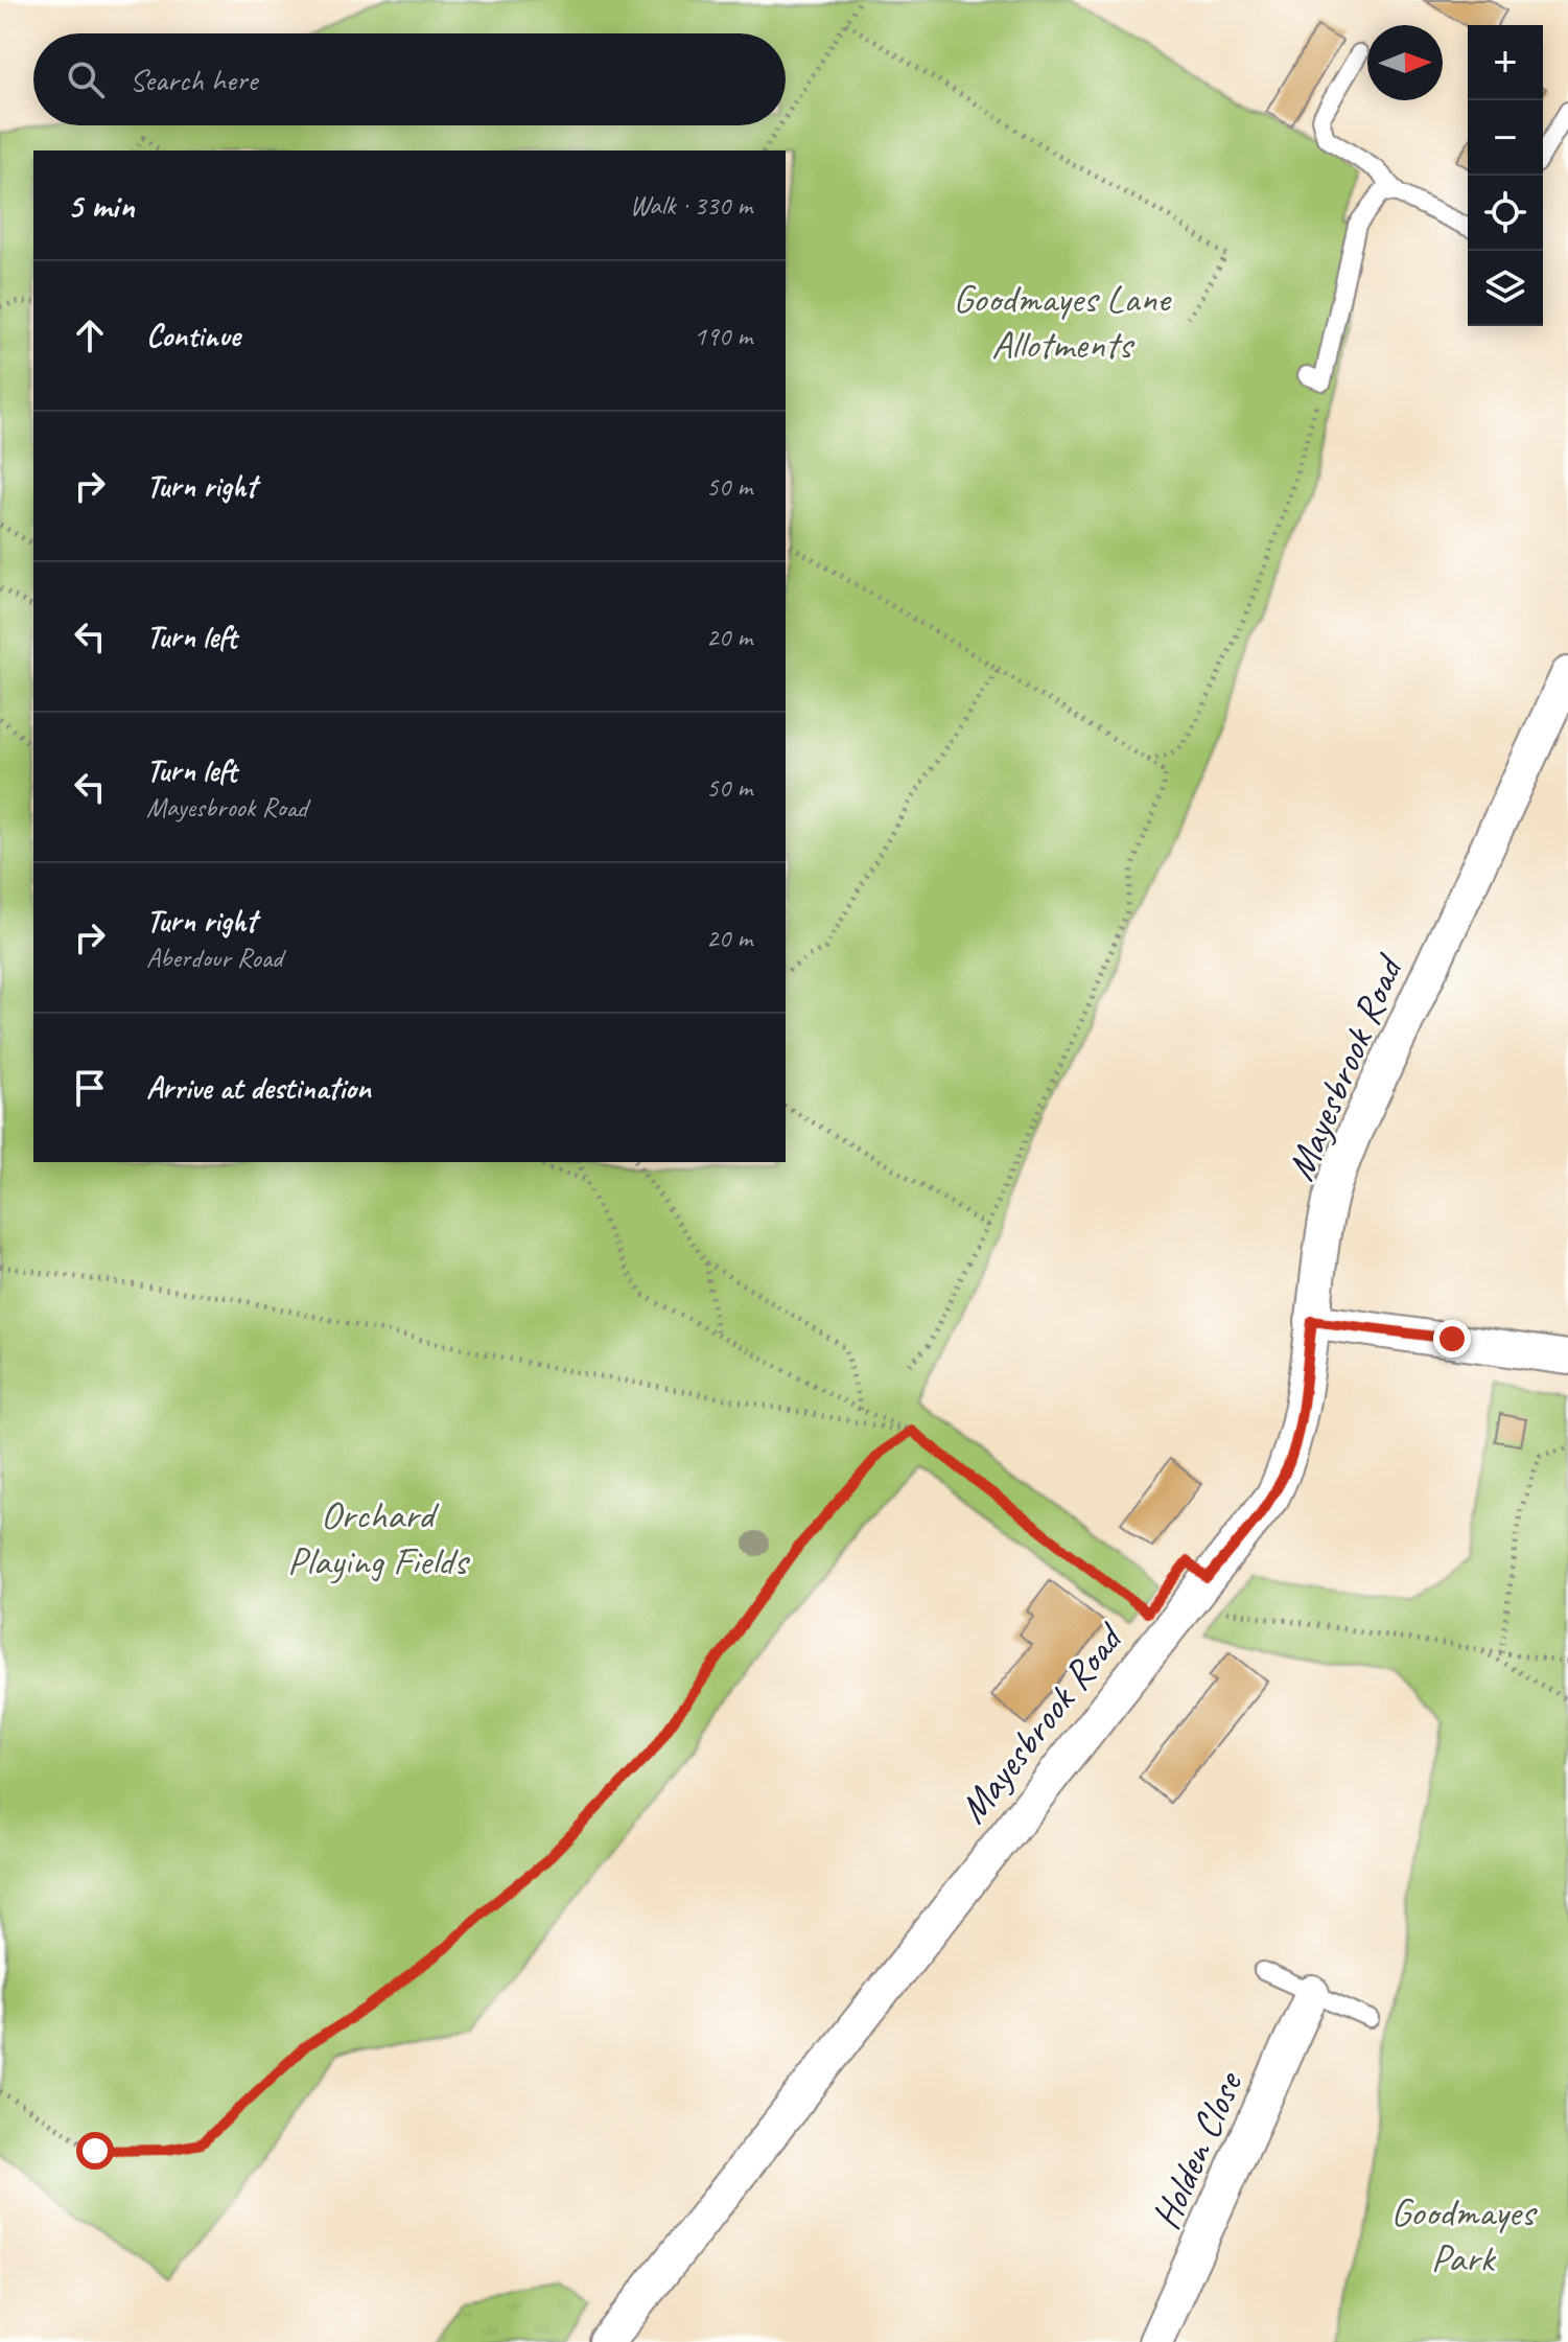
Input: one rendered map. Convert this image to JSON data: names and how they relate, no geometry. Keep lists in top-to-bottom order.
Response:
{
  "streets": {
    "street": ["Mayesbrook Road", "Holden Close"]
  },
  "parks": ["Goodmayes Lane Allotments", "Orchard Playing Fields", "Goodmayes Park"],
  "north": "right",
  "page": {
    "map_buttons": ["+", "−"],
    "search": "Search here",
    "heading": ["5 min", "Walk · 330 m"],
    "list": [
      ["Continue", "190 m"],
      ["Turn right", "50 m"],
      ["Turn left", "20 m"],
      ["Turn left", "Mayesbrook Road", "50 m"],
      ["Turn right", "Aberdour Road", "20 m"],
      "Arrive at destination"
    ]
  }
}
